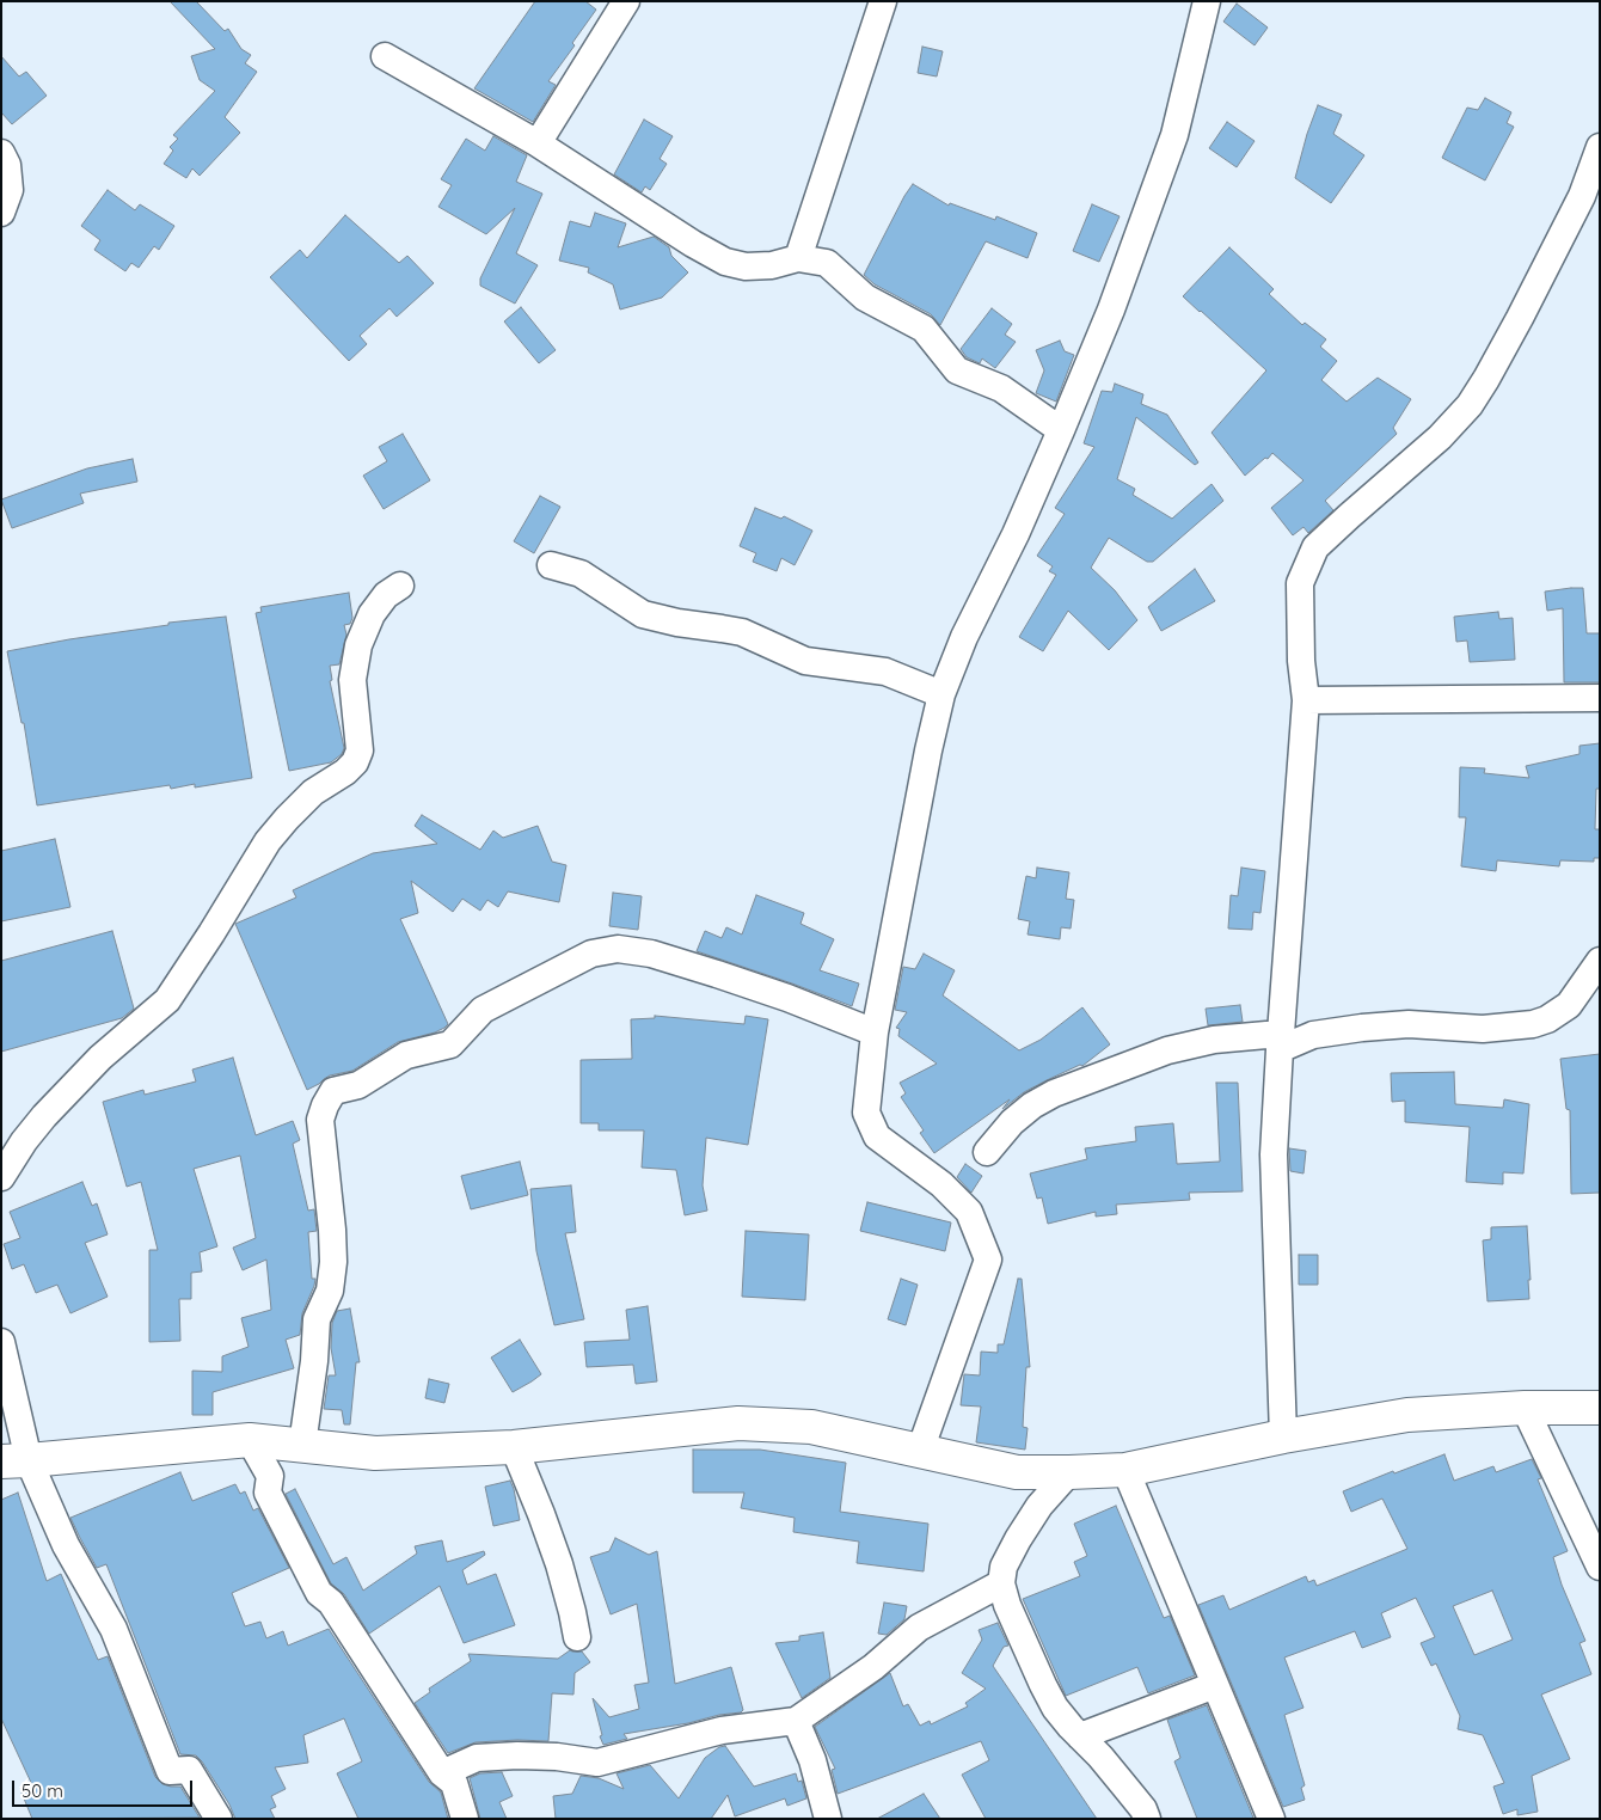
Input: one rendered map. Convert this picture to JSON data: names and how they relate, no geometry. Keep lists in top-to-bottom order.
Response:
{
  "scale_bar": "50 m"
}
